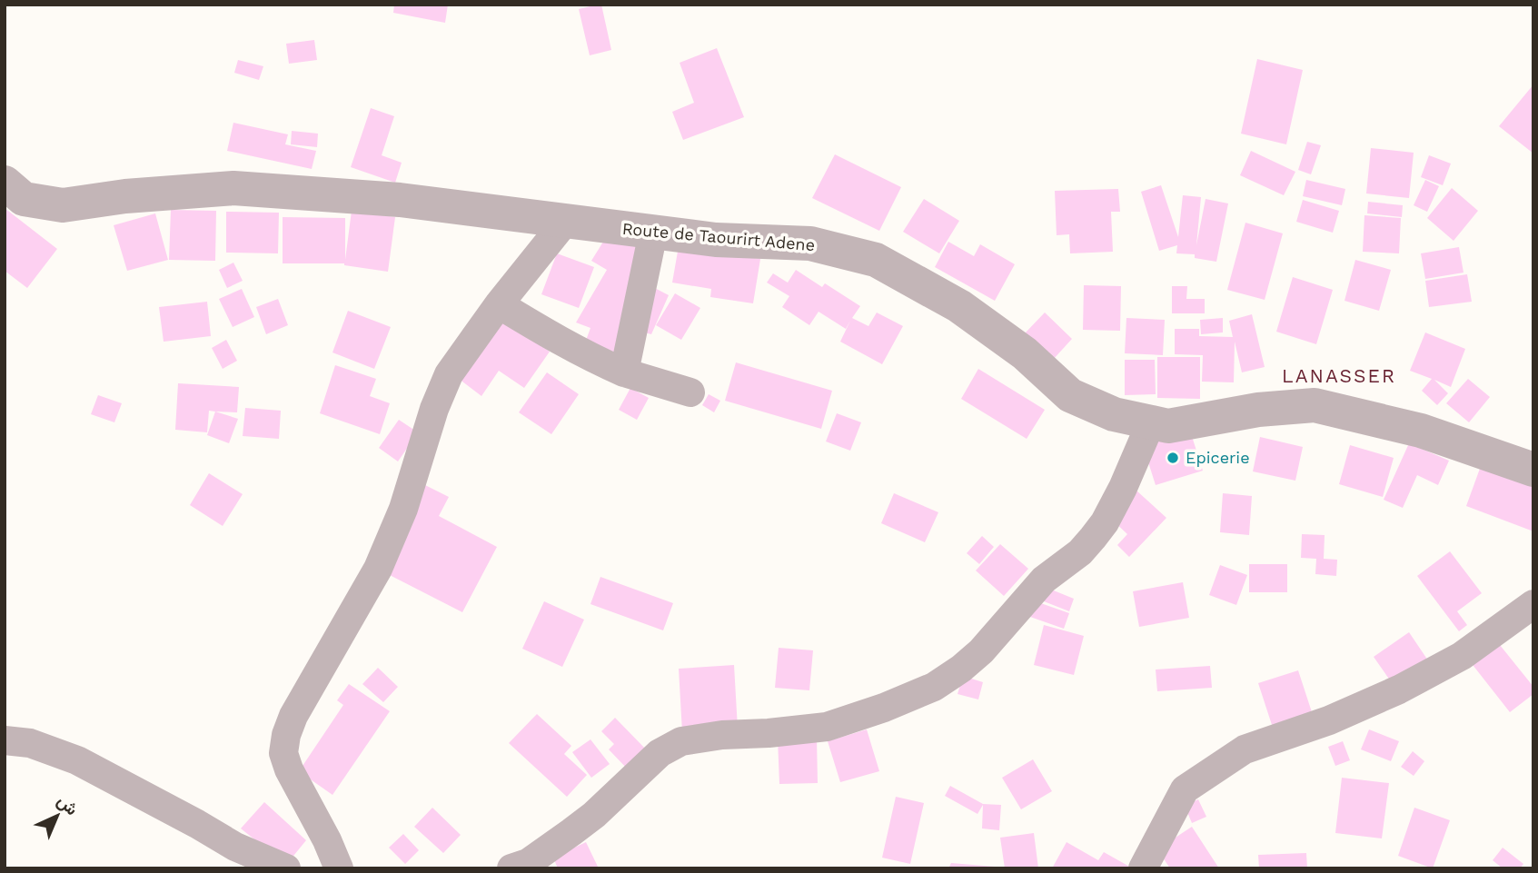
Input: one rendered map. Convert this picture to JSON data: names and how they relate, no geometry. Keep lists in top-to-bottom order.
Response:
{
  "streets": {
    "street": ["Route de Taourirt Adene"]
  },
  "districts": ["LANASSER"],
  "places": ["Epicerie"],
  "north": "top right"
}
